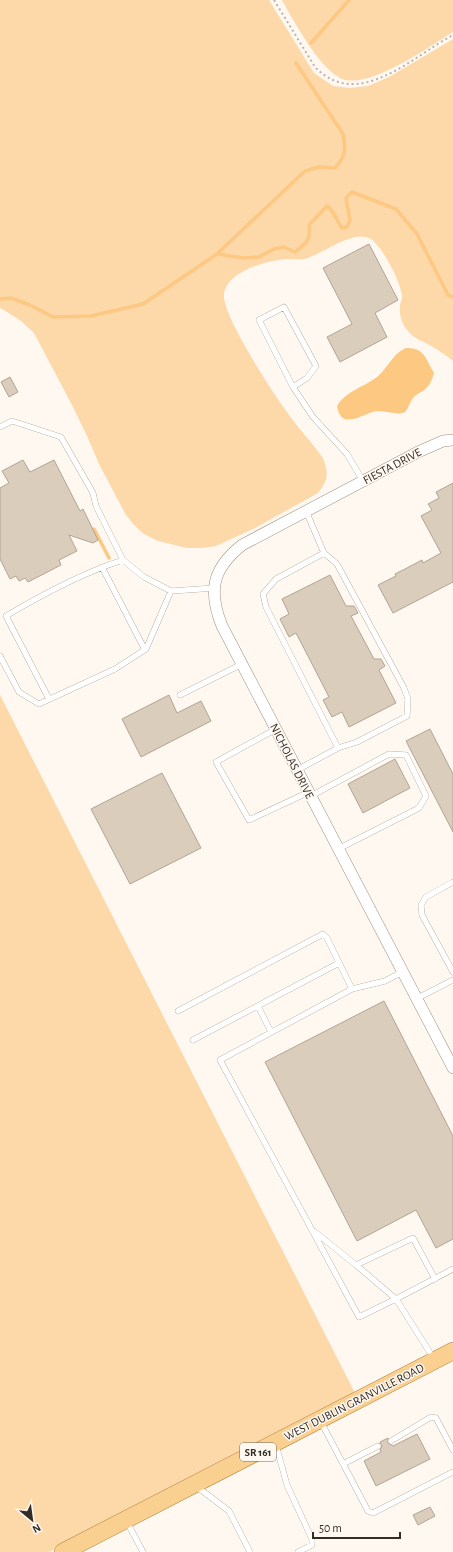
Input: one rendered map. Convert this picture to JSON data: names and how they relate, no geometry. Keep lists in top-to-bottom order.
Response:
{
  "streets": {
    "main road": ["WEST DUBLIN GRANVILLE ROAD", "SR 161"],
    "street": ["FIESTA DRIVE", "NICHOLAS DRIVE"]
  },
  "crossings": [
    ["FIESTA DRIVE", "NICHOLAS DRIVE"]
  ],
  "scale_bar": "50 m",
  "north": "bottom right"
}
